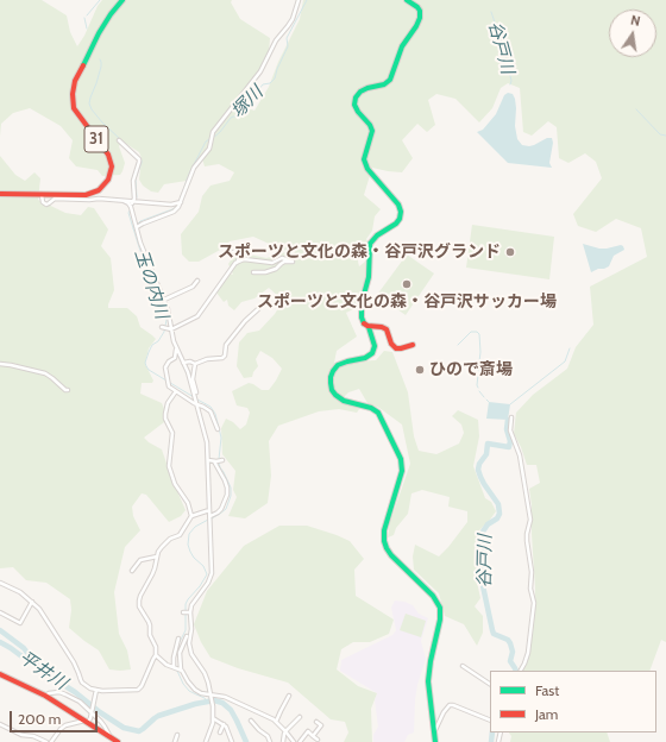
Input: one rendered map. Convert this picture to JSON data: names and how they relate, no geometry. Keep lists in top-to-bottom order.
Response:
{
  "streets": {
    "street": ["31"]
  },
  "water": [
    "谷戸川",
    "塚川",
    "玉の内川",
    "平井川"
  ],
  "places": ["スポーツと文化の森・谷戸沢グランド", "スポーツと文化の森・谷戸沢サッカー場", "ひので斎場"],
  "legend": ["Fast", "Jam"],
  "scale_bar": "200 m",
  "north": "top"
}
